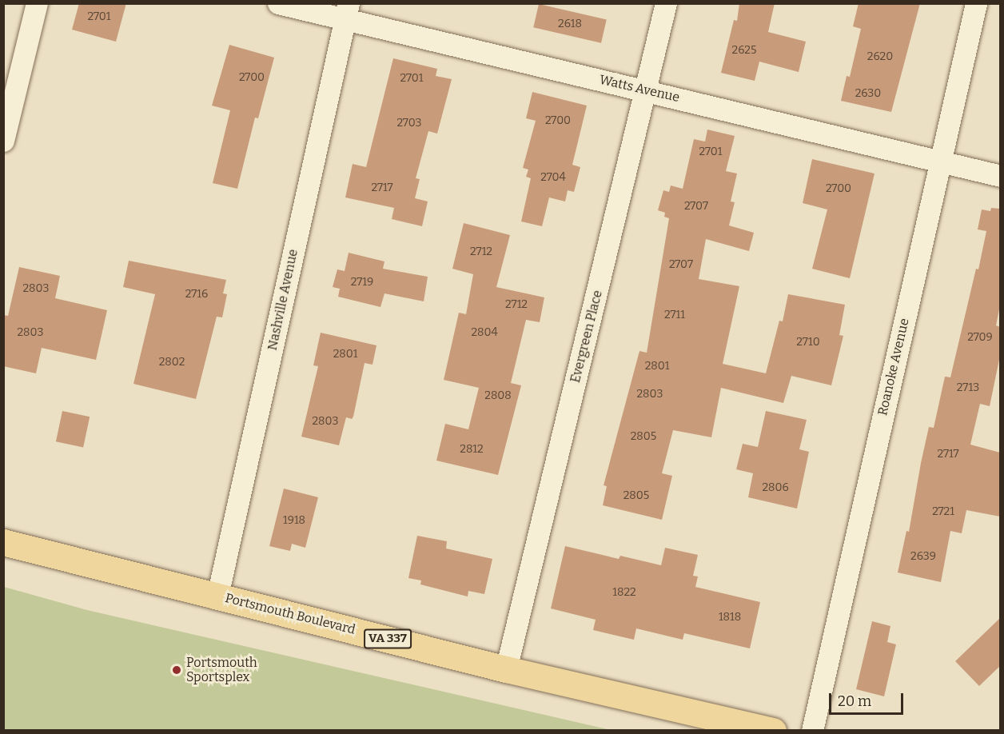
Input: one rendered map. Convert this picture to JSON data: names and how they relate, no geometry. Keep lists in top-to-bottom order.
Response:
{
  "streets": {
    "main road": ["Portsmouth Boulevard", "VA 337"],
    "street": [
      "Watts Avenue",
      "Nashville Avenue",
      "Evergreen Place",
      "Roanoke Avenue"
    ]
  },
  "crossings": [
    ["Watts Avenue", "Nashville Avenue"],
    ["Watts Avenue", "Evergreen Place"],
    ["Watts Avenue", "Roanoke Avenue"],
    ["Nashville Avenue", "Portsmouth Boulevard"],
    ["Evergreen Place", "Portsmouth Boulevard"]
  ],
  "places": ["Portsmouth Sportsplex"],
  "house_numbers": [
    "2701",
    "2618",
    "2625",
    "2620",
    "2700",
    "2701",
    "2630",
    "2700",
    "2703",
    "2701",
    "2704",
    "2717",
    "2700",
    "2707",
    "2712",
    "2707",
    "2719",
    "2803",
    "2716",
    "2712",
    "2711",
    "2803",
    "2804",
    "2709",
    "2710",
    "2801",
    "2802",
    "2801",
    "2713",
    "2803",
    "2808",
    "2803",
    "2805",
    "2812",
    "2717",
    "2806",
    "2805",
    "2721",
    "1918",
    "2639",
    "1822",
    "1818"
  ],
  "scale_bar": "20 m"
}
